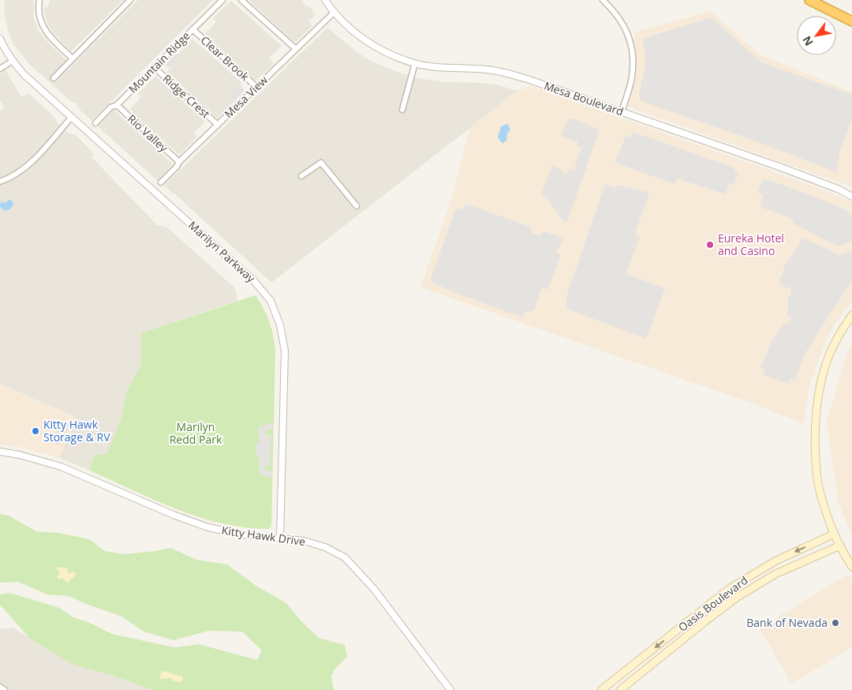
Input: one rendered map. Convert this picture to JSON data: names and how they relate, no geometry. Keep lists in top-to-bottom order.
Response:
{
  "streets": {
    "main road": ["Oasis Boulevard"],
    "street": [
      "Clear Brook",
      "Mountain Ridge",
      "Ridge Crest",
      "Mesa View",
      "Mesa Boulevard",
      "Rio Valley",
      "Marilyn Parkway",
      "Kitty Hawk Drive"
    ]
  },
  "crossings": [
    ["Clear Brook", "Mountain Ridge"],
    ["Clear Brook", "Mesa View"],
    ["Mountain Ridge", "Ridge Crest"],
    ["Mountain Ridge", "Rio Valley"],
    ["Ridge Crest", "Mesa View"],
    ["Mesa View", "Mesa Boulevard"],
    ["Mesa View", "Rio Valley"],
    ["Marilyn Parkway", "Kitty Hawk Drive"]
  ],
  "parks": ["Marilyn Redd Park"],
  "places": ["Eureka Hotel and Casino", "Kitty Hawk Storage & RV", "Bank of Nevada"],
  "north": "bottom left"
}
